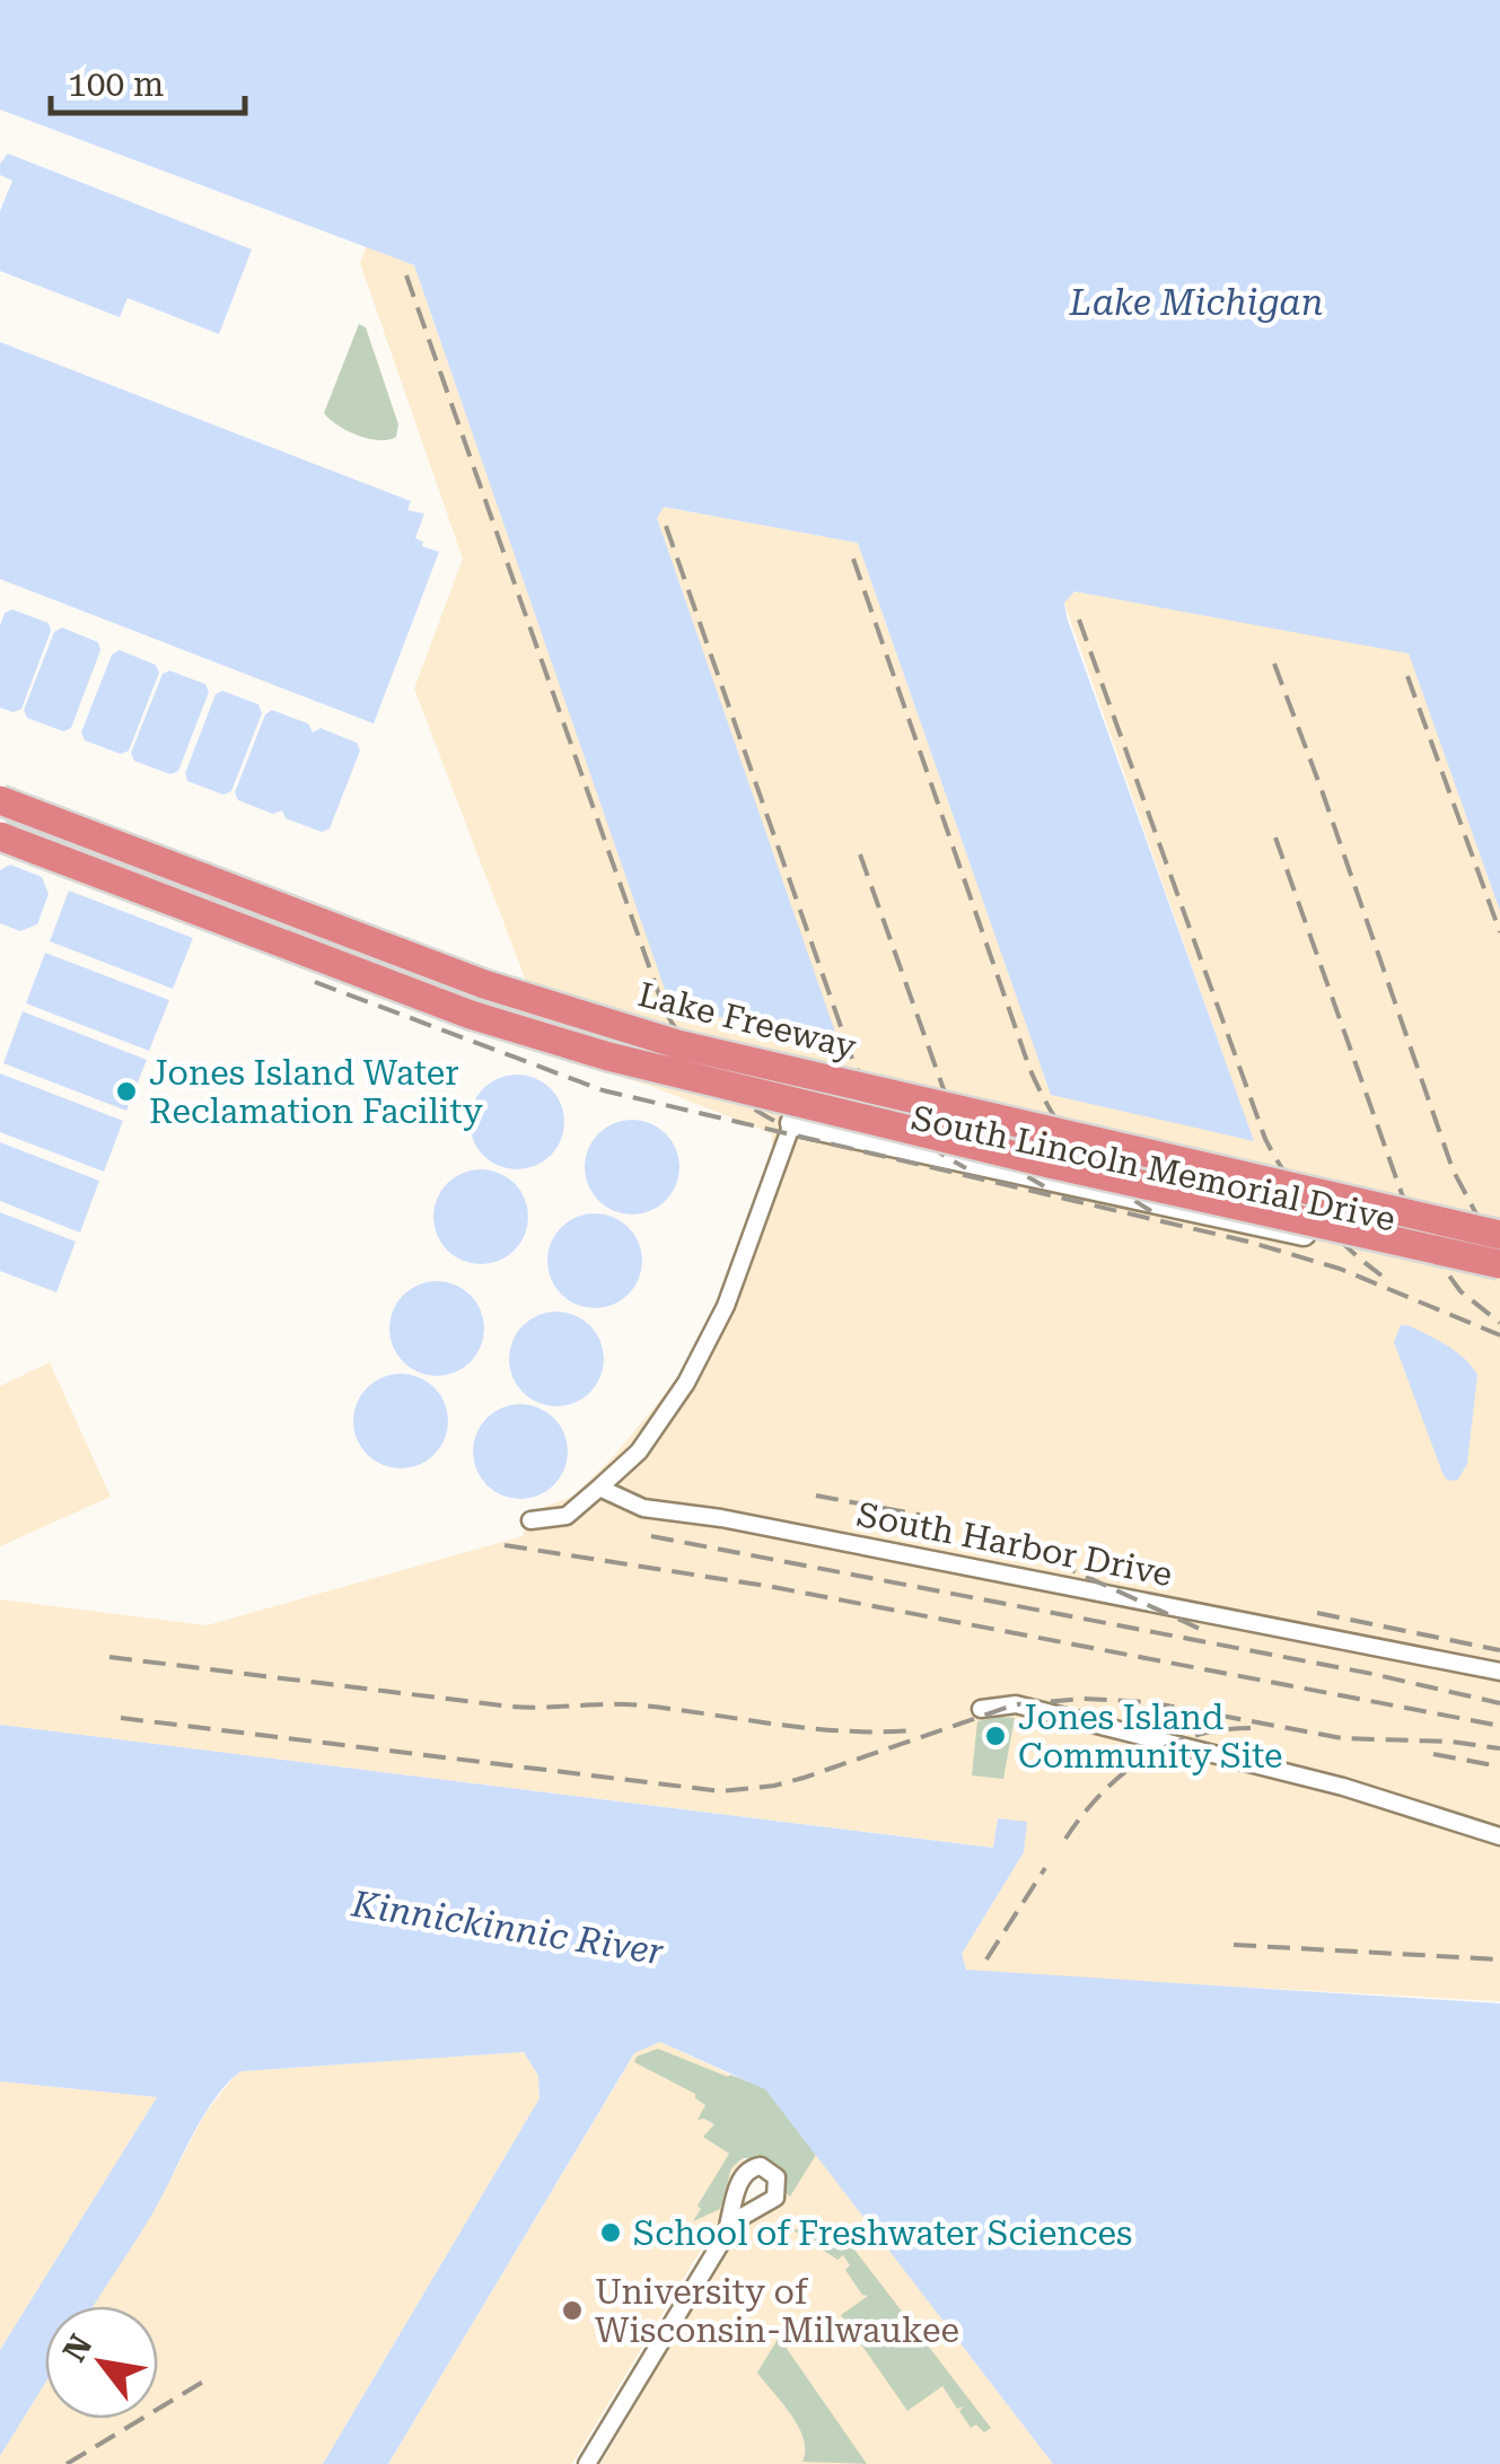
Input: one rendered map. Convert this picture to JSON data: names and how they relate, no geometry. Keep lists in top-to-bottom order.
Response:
{
  "streets": {
    "highway": ["Lake Freeway"],
    "street": ["South Lincoln Memorial Drive", "South Harbor Drive"]
  },
  "water": ["Lake Michigan", "Kinnickinnic River"],
  "places": [
    "Jones Island Water Reclamation Facility",
    "Jones Island Community Site",
    "School of Freshwater Sciences",
    "University of Wisconsin-Milwaukee"
  ],
  "scale_bar": "100 m",
  "north": "top left"
}
